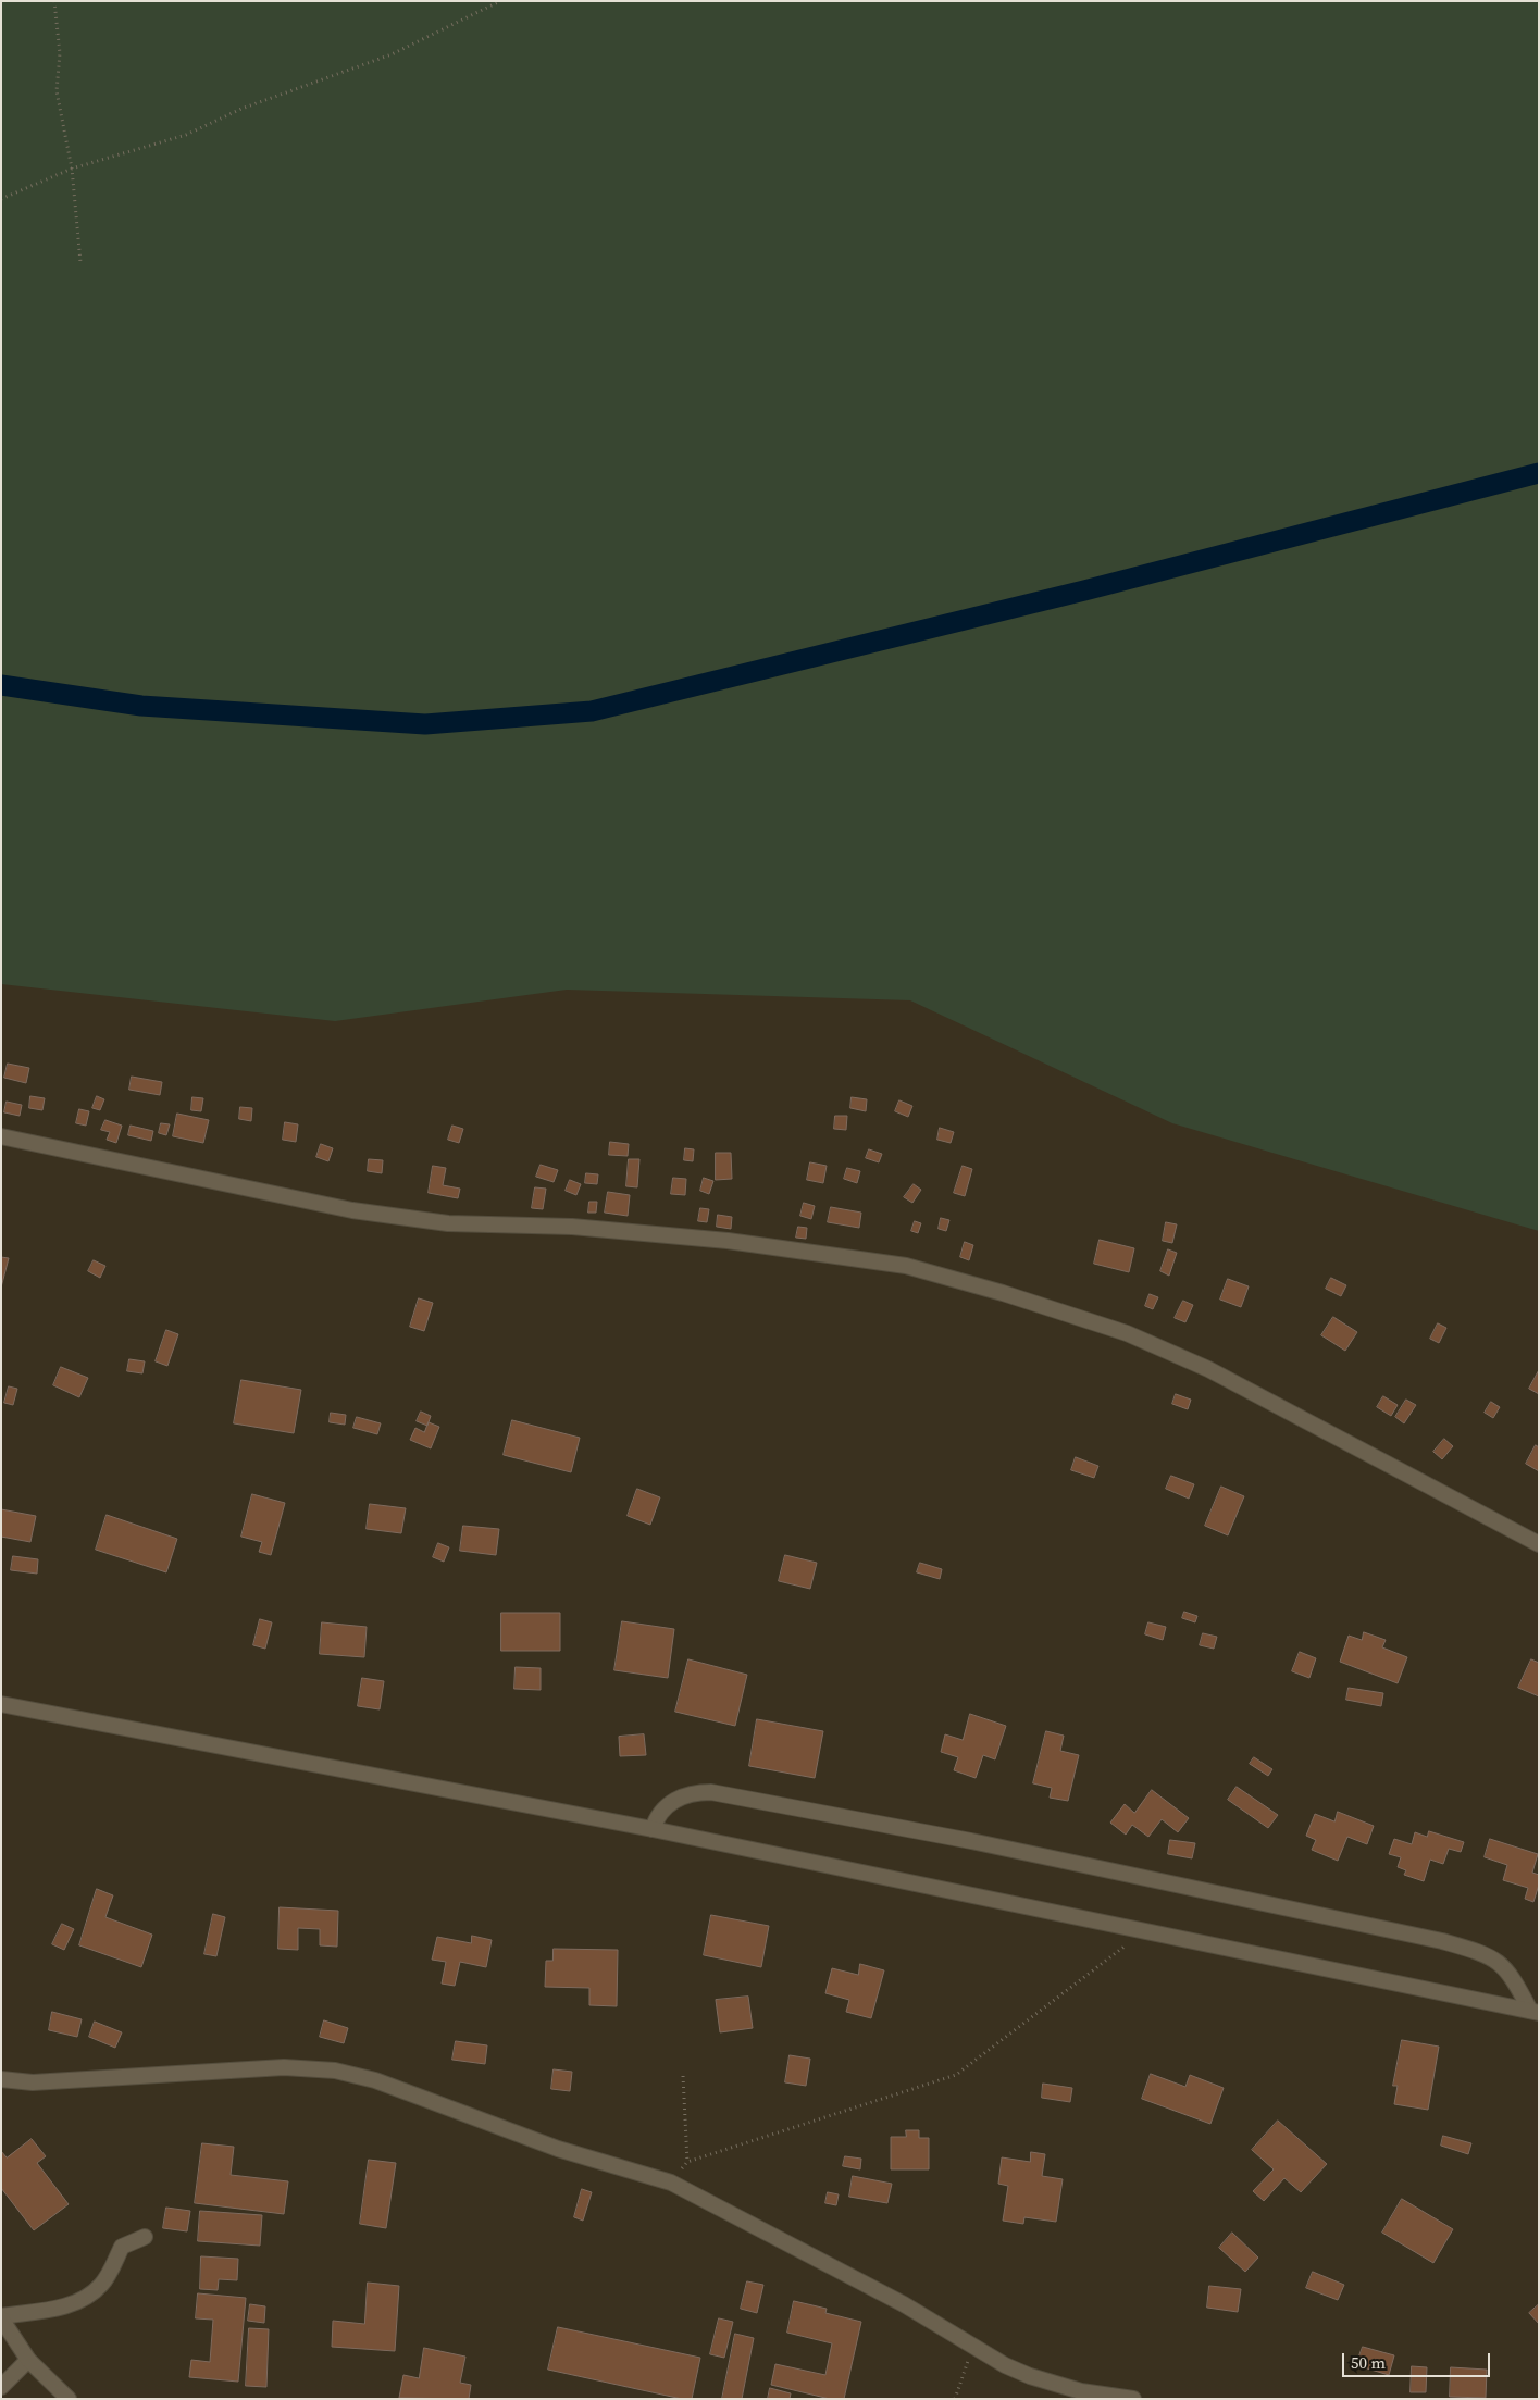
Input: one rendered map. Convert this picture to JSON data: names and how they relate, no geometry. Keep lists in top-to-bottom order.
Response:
{
  "scale_bar": "50 m"
}
